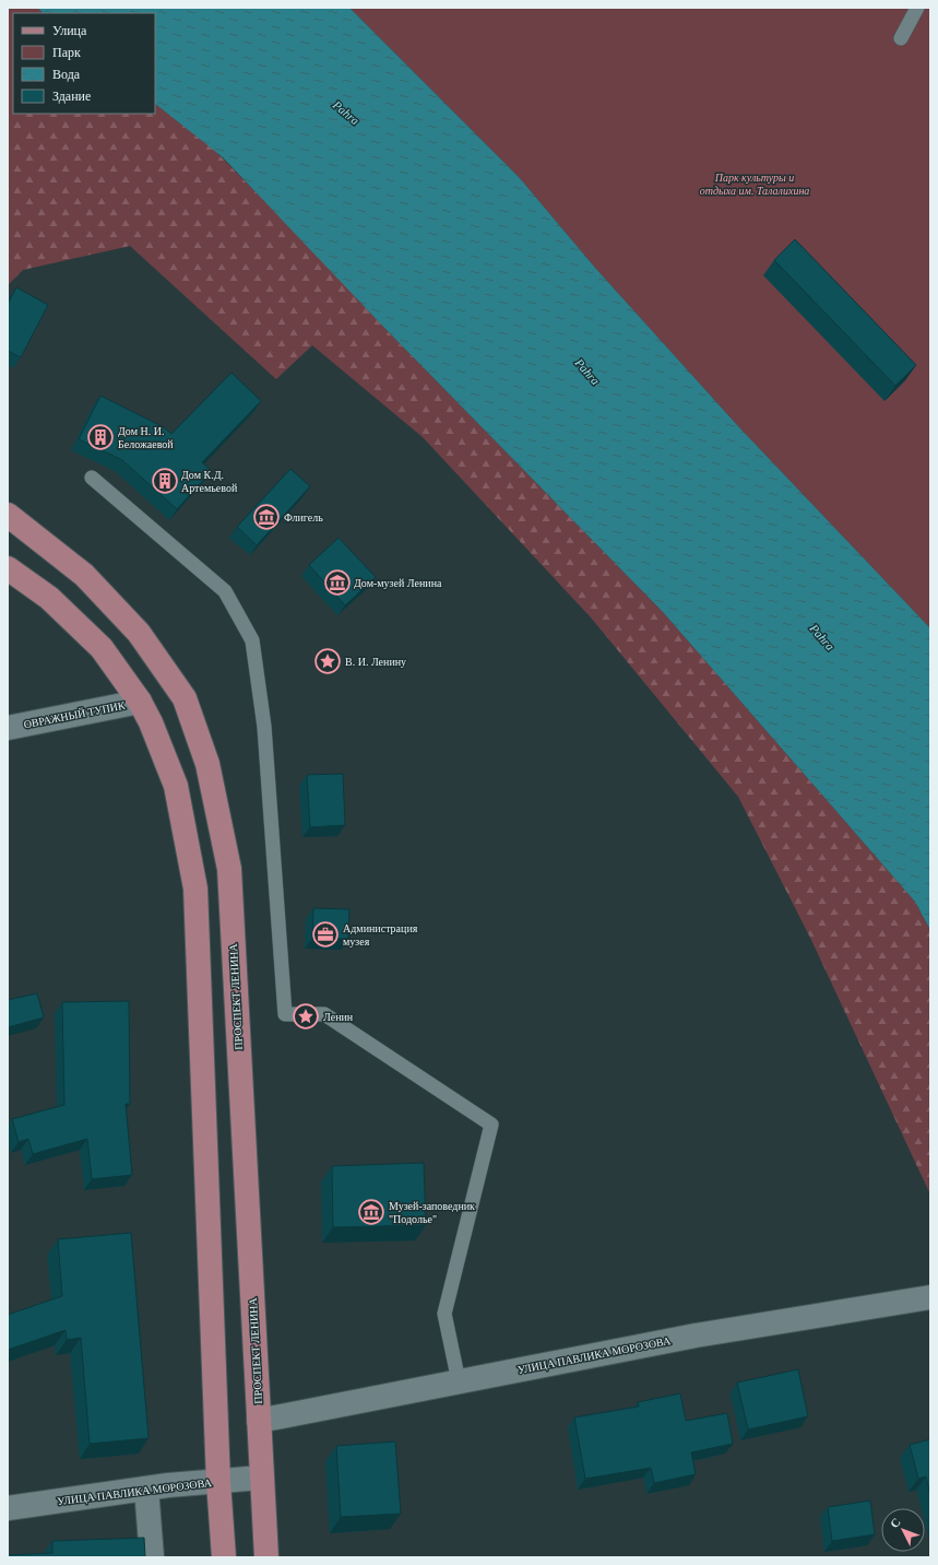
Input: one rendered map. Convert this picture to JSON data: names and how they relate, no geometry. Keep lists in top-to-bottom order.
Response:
{
  "streets": {
    "main road": ["ПРОСПЕКТ ЛЕНИНА"],
    "street": ["ОВРАЖНЫЙ ТУПИК", "УЛИЦА ПАВЛИКА МОРОЗОВА"]
  },
  "crossings": [
    ["ПРОСПЕКТ ЛЕНИНА", "УЛИЦА ПАВЛИКА МОРОЗОВА"]
  ],
  "water": ["Pahra"],
  "parks": ["Парк культуры и отдыха им. Талалихина"],
  "places": {
    "building": ["Дом Н. И. Беложаевой", "Дом К.Д. Артемьевой"],
    "museum": ["Флигель", "Дом-музей Ленина", "Музей-заповедник \"Подолье\""],
    "place": ["В. И. Ленину", "Ленин"],
    "office": ["Администрация музея"]
  },
  "legend": [
    "Улица",
    "Парк",
    "Вода",
    "Здание"
  ],
  "north": "top left"
}
